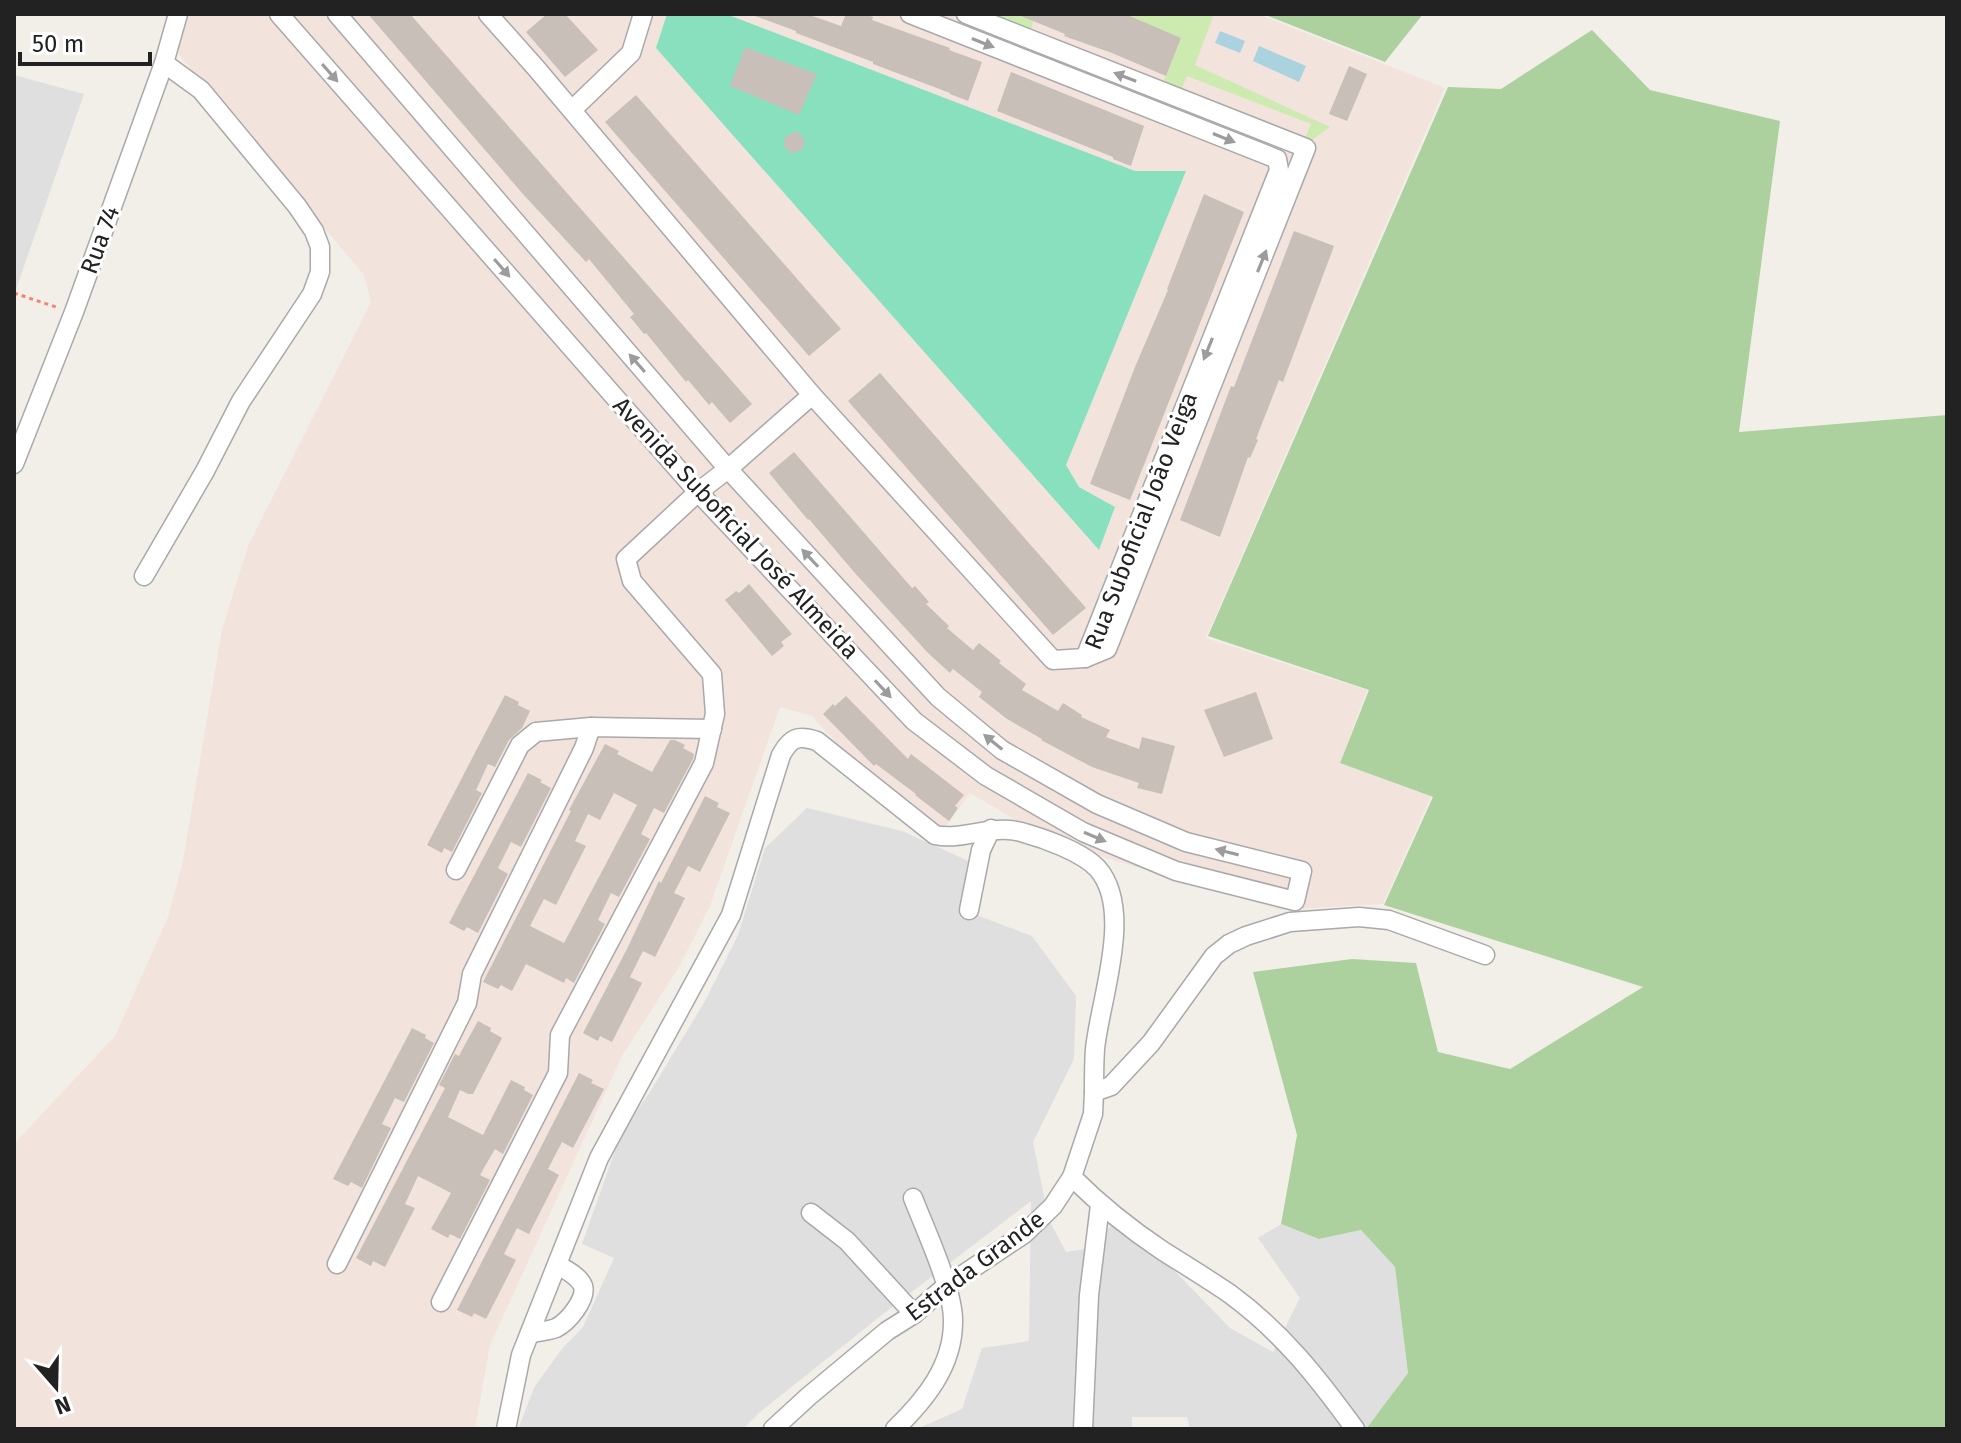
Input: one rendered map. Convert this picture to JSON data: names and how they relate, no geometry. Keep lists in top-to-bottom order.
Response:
{
  "streets": {
    "street": [
      "Rua 74",
      "Rua Suboficial João Veiga",
      "Avenida Suboficial José Almeida",
      "Estrada Grande"
    ]
  },
  "scale_bar": "50 m",
  "north": "bottom"
}
